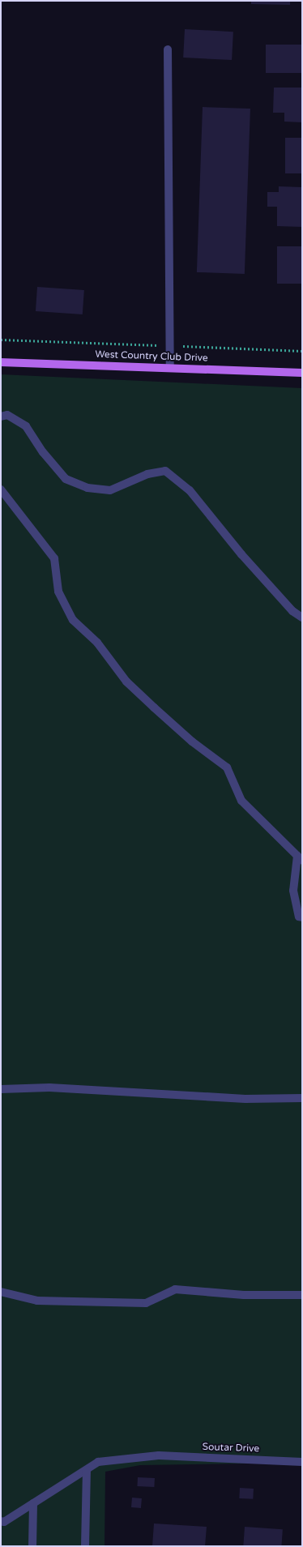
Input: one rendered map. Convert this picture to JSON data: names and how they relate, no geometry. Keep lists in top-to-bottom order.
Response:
{
  "streets": {
    "main road": ["West Country Club Drive"],
    "street": ["Soutar Drive"]
  }
}
